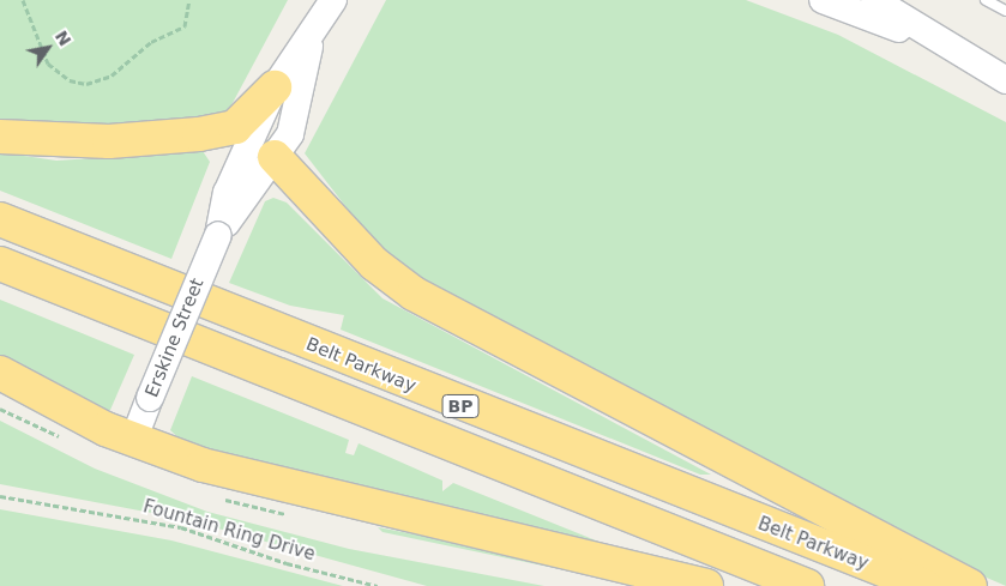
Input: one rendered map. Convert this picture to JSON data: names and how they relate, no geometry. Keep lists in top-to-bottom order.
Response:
{
  "streets": {
    "highway": ["Belt Parkway", "BP"],
    "main road": ["Erskine Street"],
    "path": ["Fountain Ring Drive"]
  },
  "north": "top right"
}
